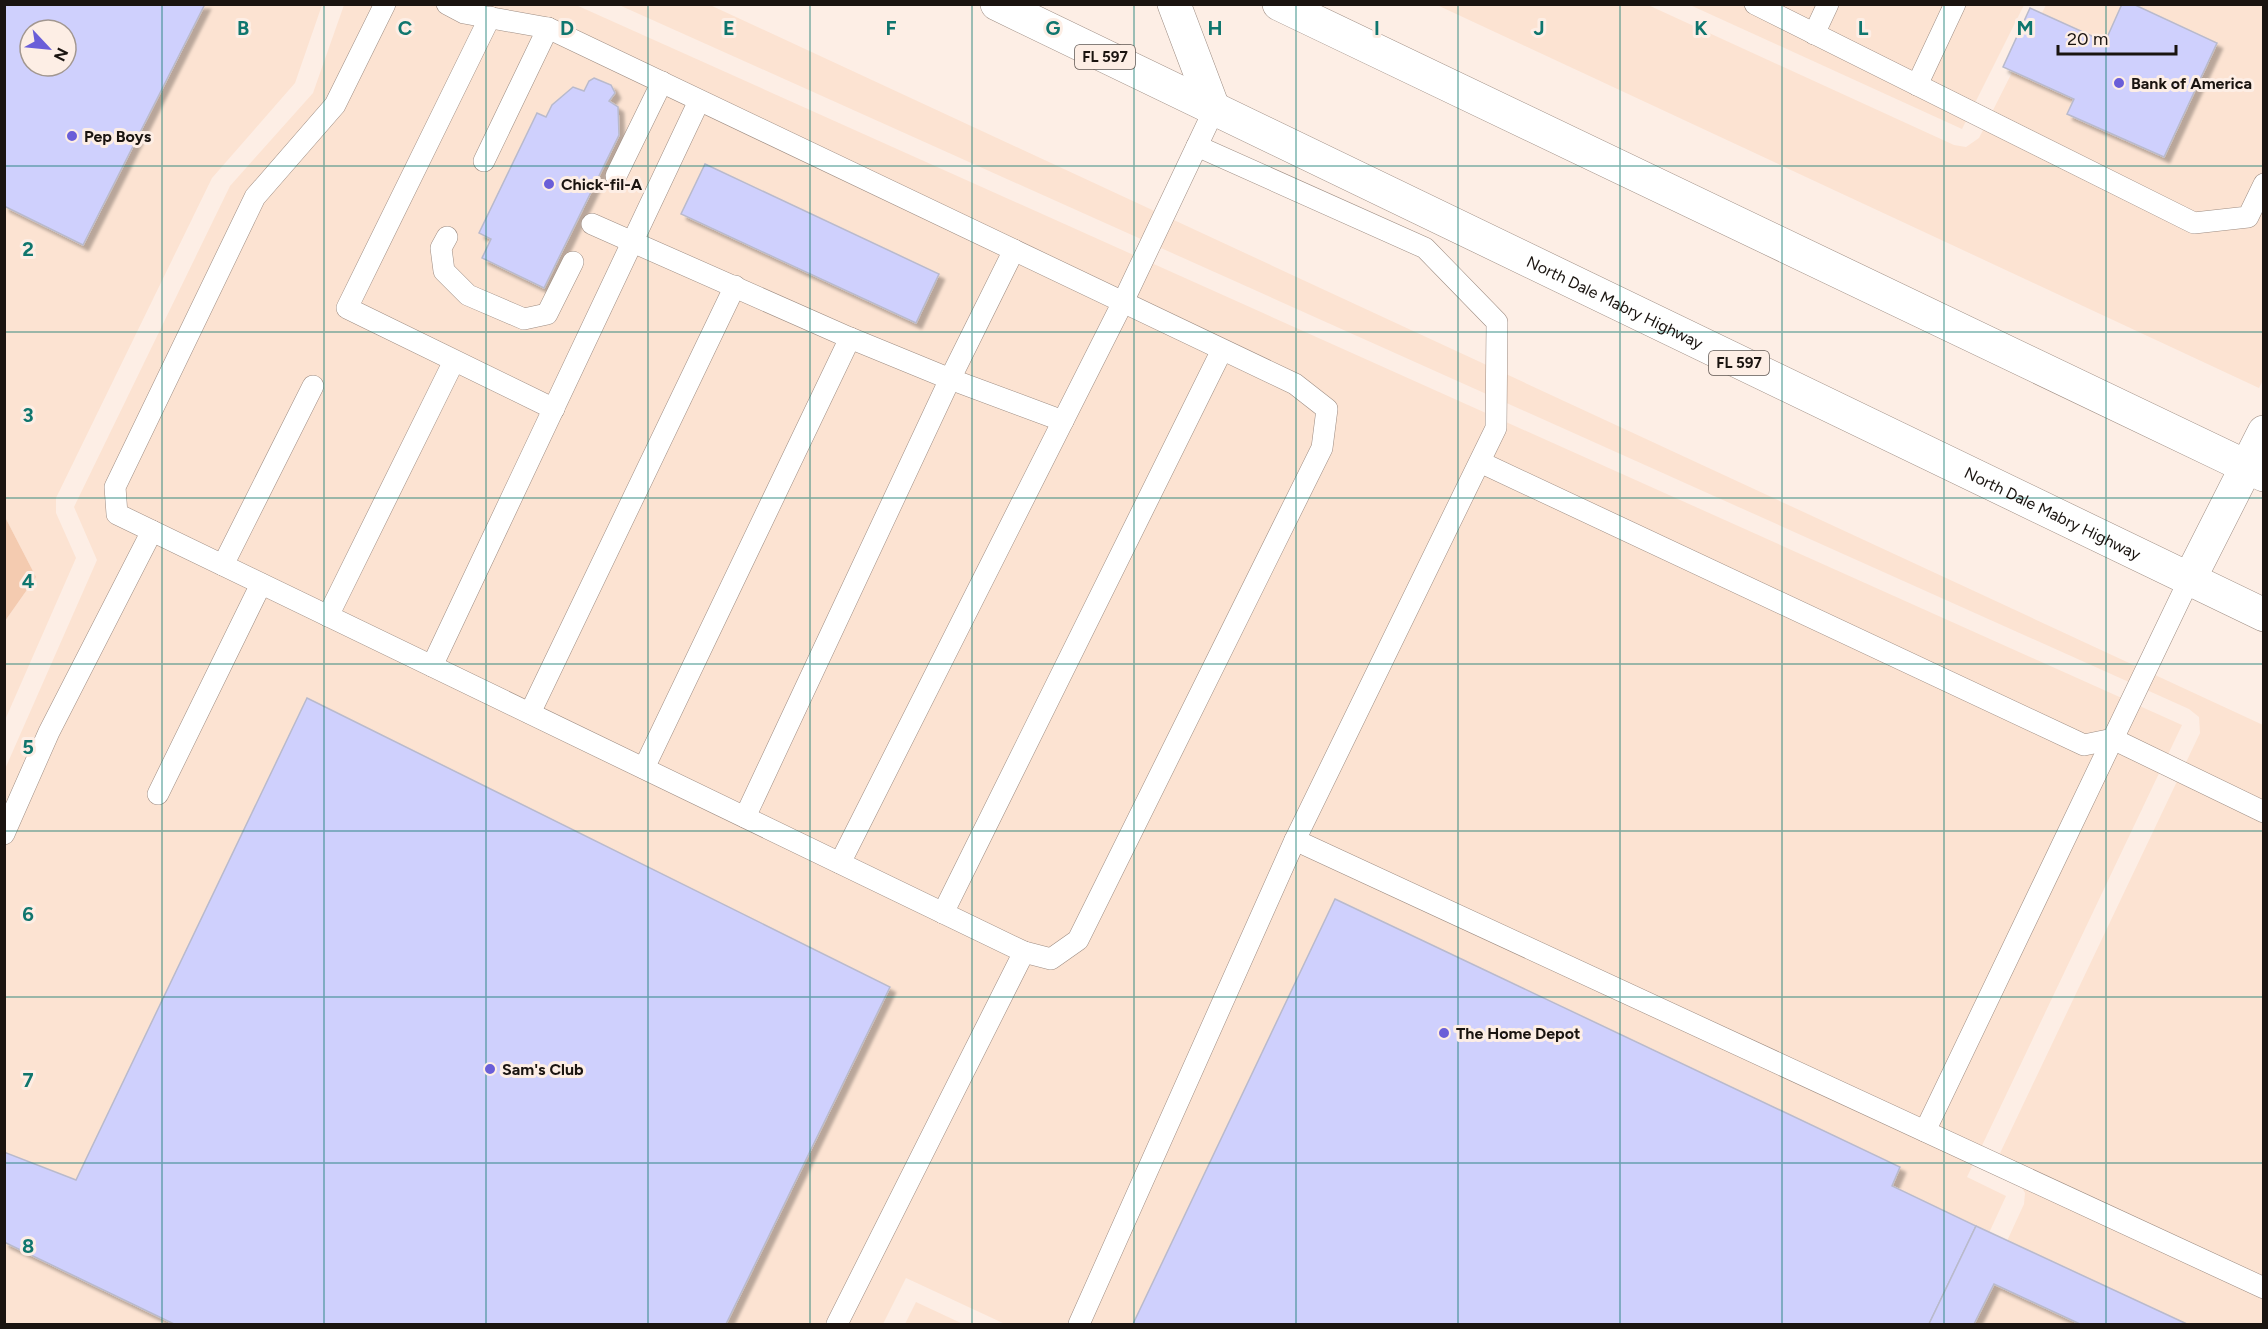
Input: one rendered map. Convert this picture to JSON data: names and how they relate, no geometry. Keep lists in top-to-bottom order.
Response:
{
  "streets": {
    "main road": ["FL 597", "North Dale Mabry Highway"]
  },
  "places": [
    "Bank of America",
    "Pep Boys",
    "Chick-fil-A",
    "The Home Depot",
    "Sam's Club"
  ],
  "scale_bar": "20 m",
  "north": "bottom right",
  "grid": {
    "columns": [
      "B",
      "C",
      "D",
      "E",
      "F",
      "G",
      "H",
      "I",
      "J",
      "K",
      "L",
      "M"
    ],
    "rows": [
      "2",
      "3",
      "4",
      "5",
      "6",
      "7",
      "8"
    ]
  }
}
